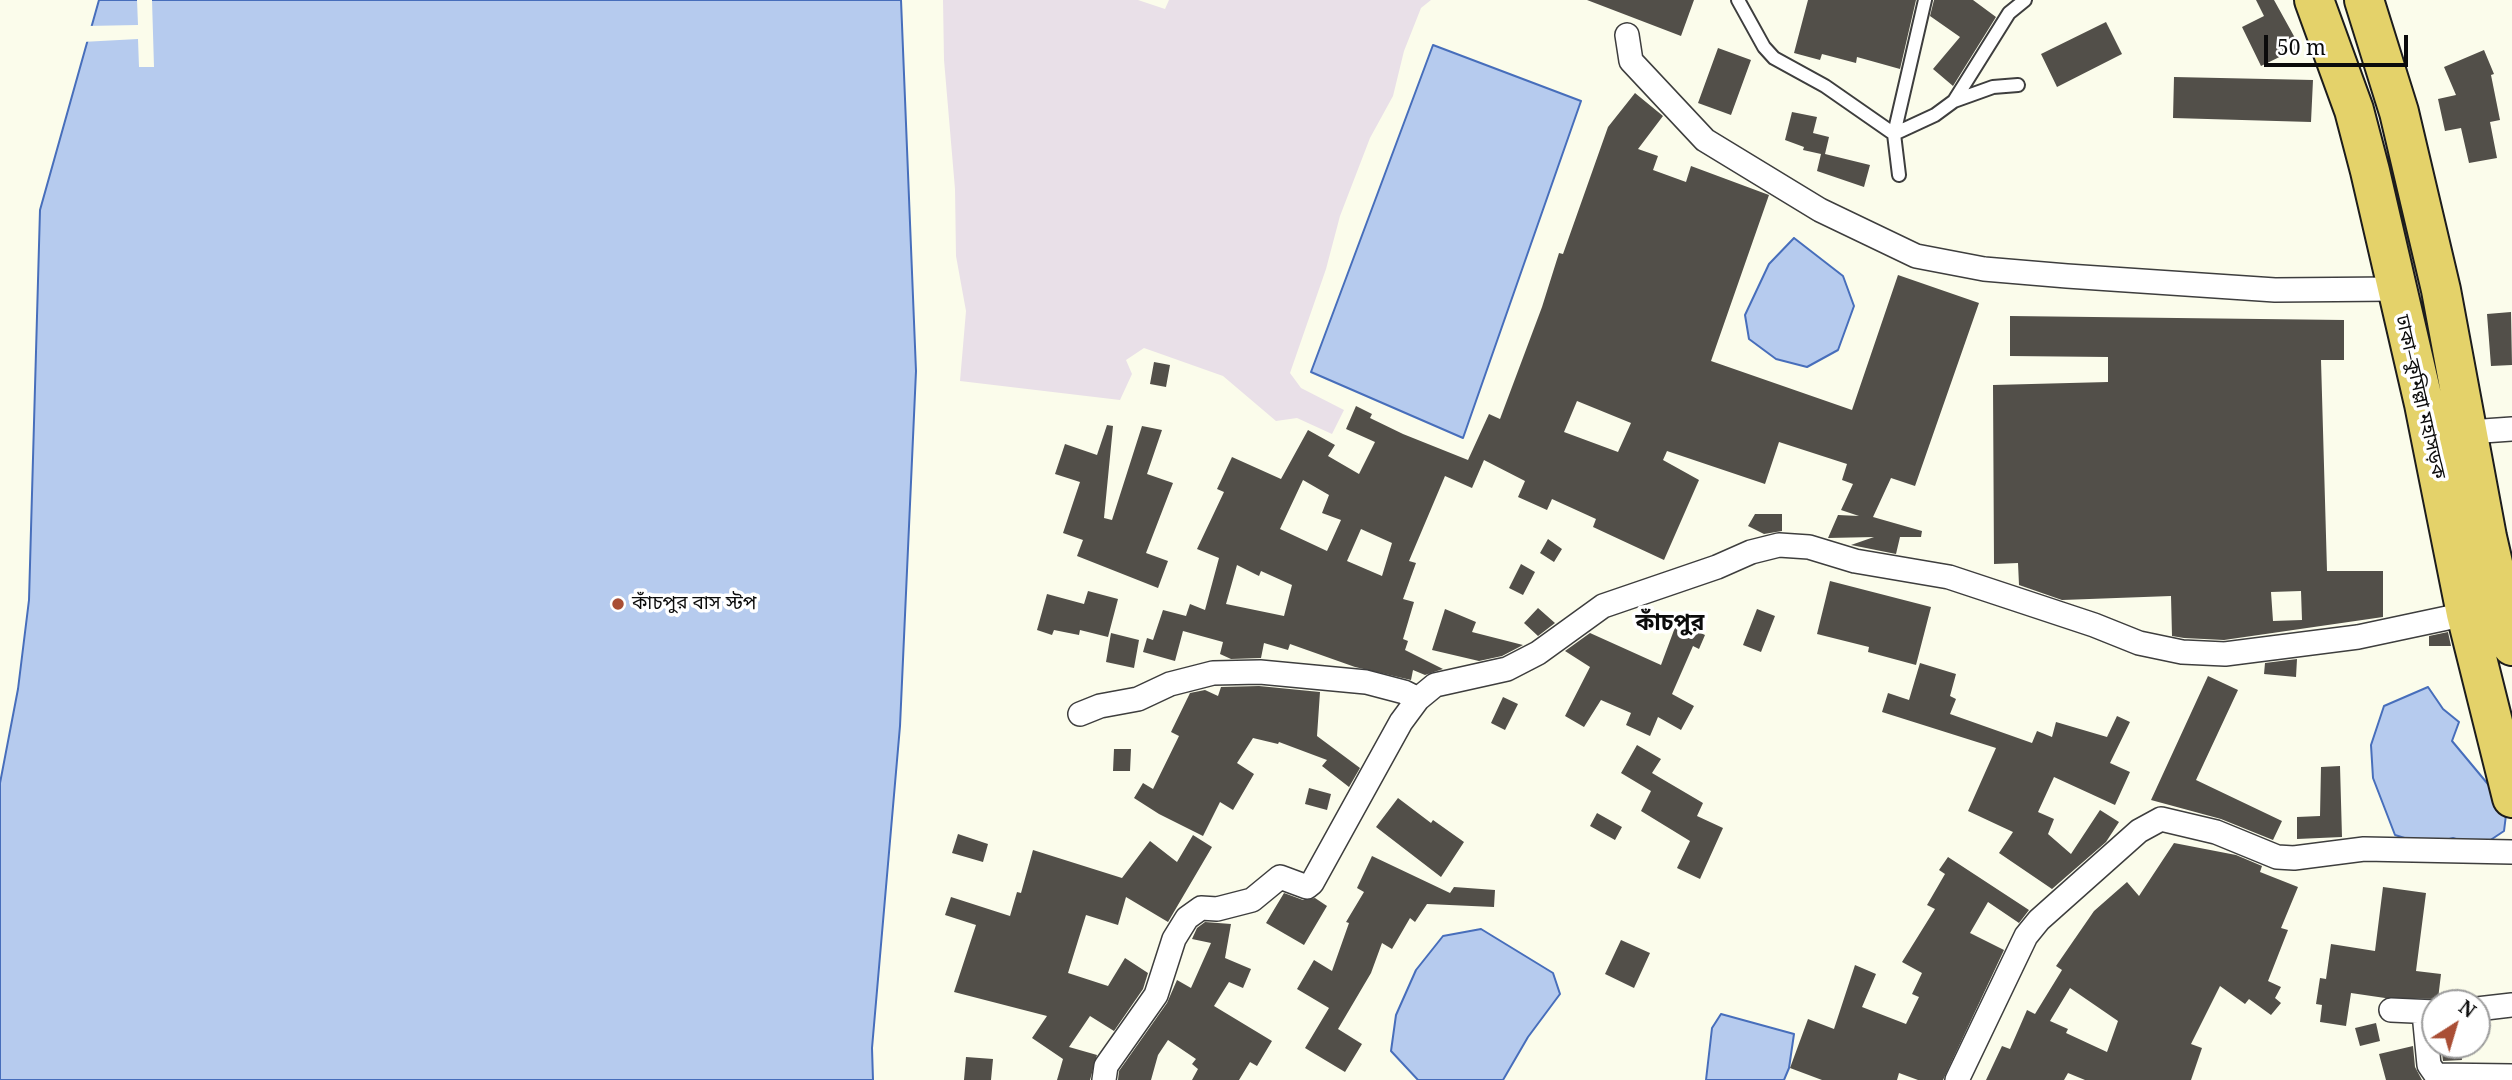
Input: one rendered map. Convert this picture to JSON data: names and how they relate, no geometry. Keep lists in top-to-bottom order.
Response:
{
  "streets": {
    "highway": ["ঢাকা–কুমিল্লা মহাসড়ক"]
  },
  "districts": ["কাঁচপুর"],
  "places": ["কাঁচপুর বাস স্টপ"],
  "scale_bar": "50 m",
  "north": "top right"
}
